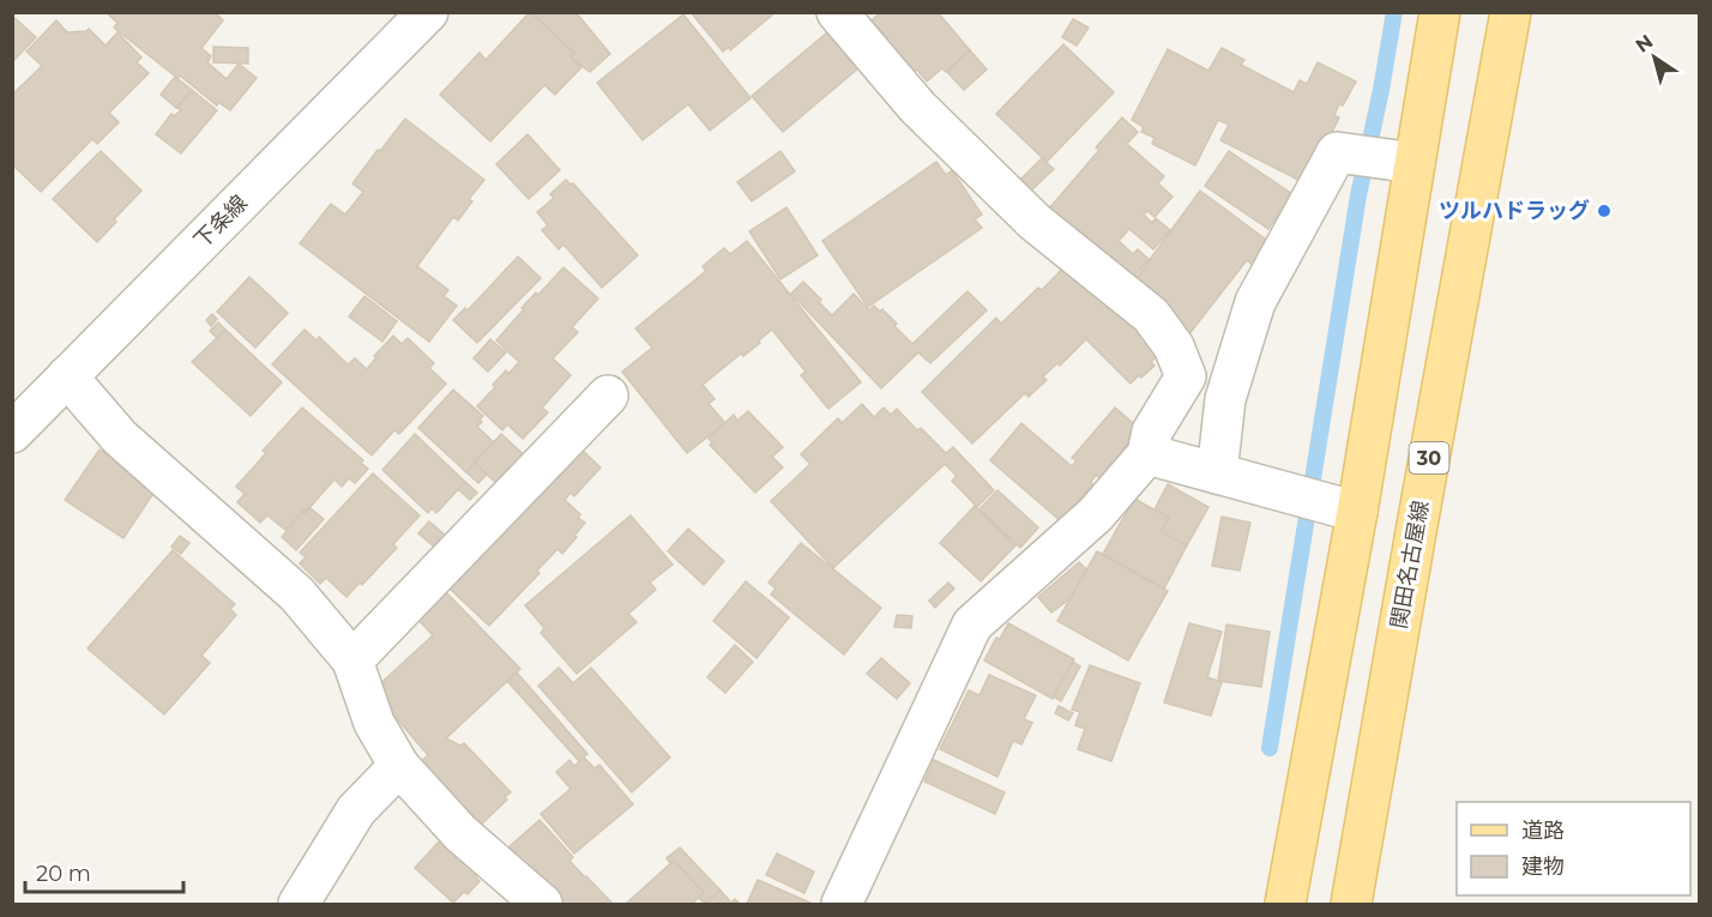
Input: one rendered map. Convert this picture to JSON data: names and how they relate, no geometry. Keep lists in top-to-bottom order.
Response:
{
  "streets": {
    "main road": ["30", "関田名古屋線"],
    "street": ["下条線"]
  },
  "places": ["ツルハドラッグ"],
  "legend": ["道路", "建物"],
  "scale_bar": "20 m",
  "north": "top left"
}
